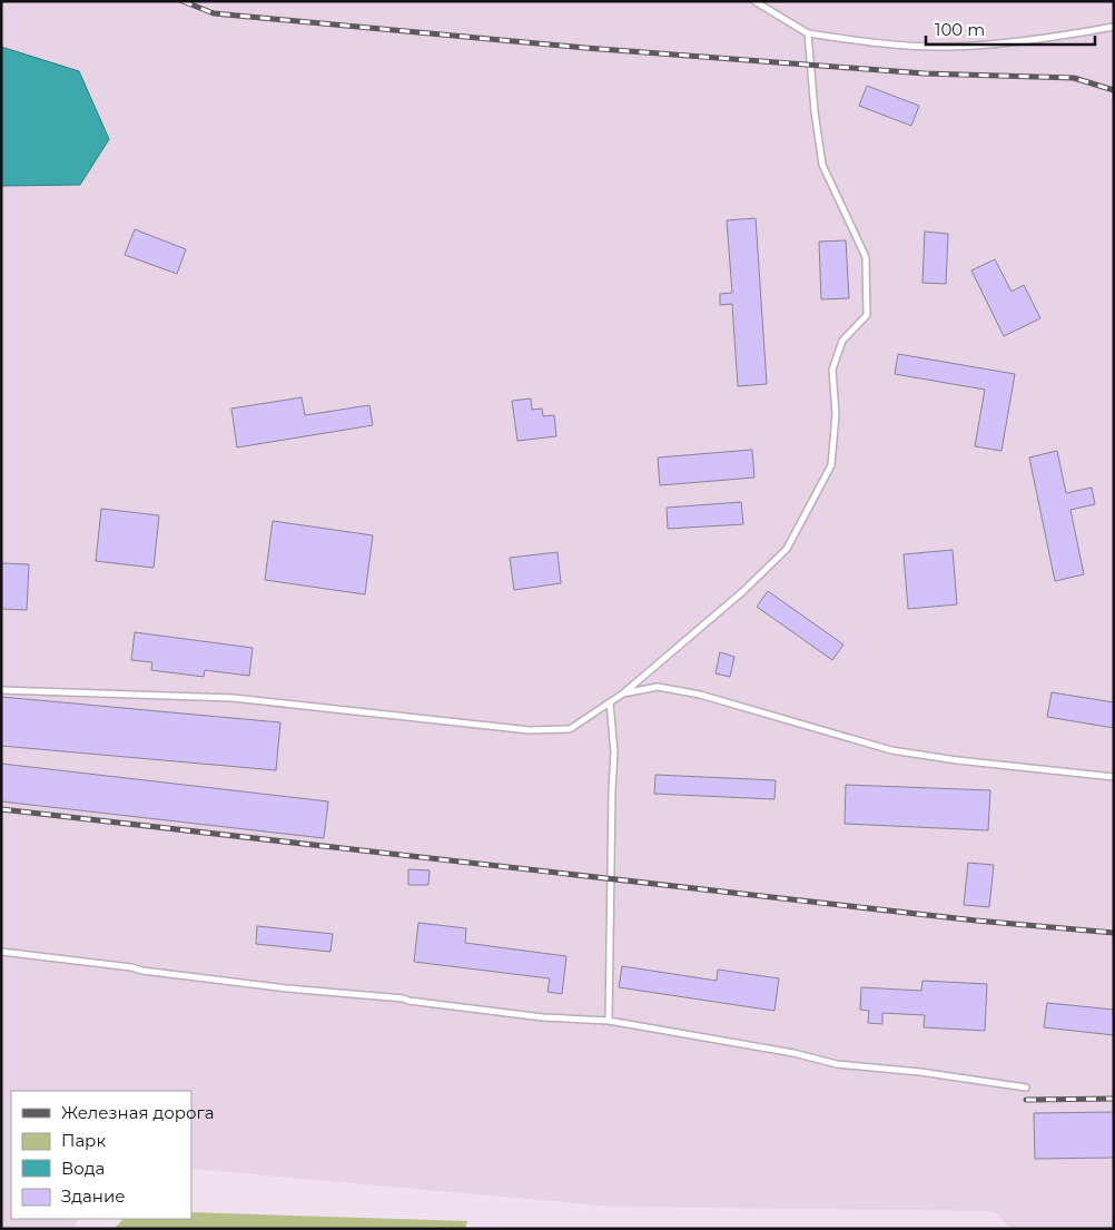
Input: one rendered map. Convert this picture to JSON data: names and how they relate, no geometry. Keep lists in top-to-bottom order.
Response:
{
  "legend": [
    "Железная дорога",
    "Парк",
    "Вода",
    "Здание"
  ],
  "scale_bar": "100 m"
}
